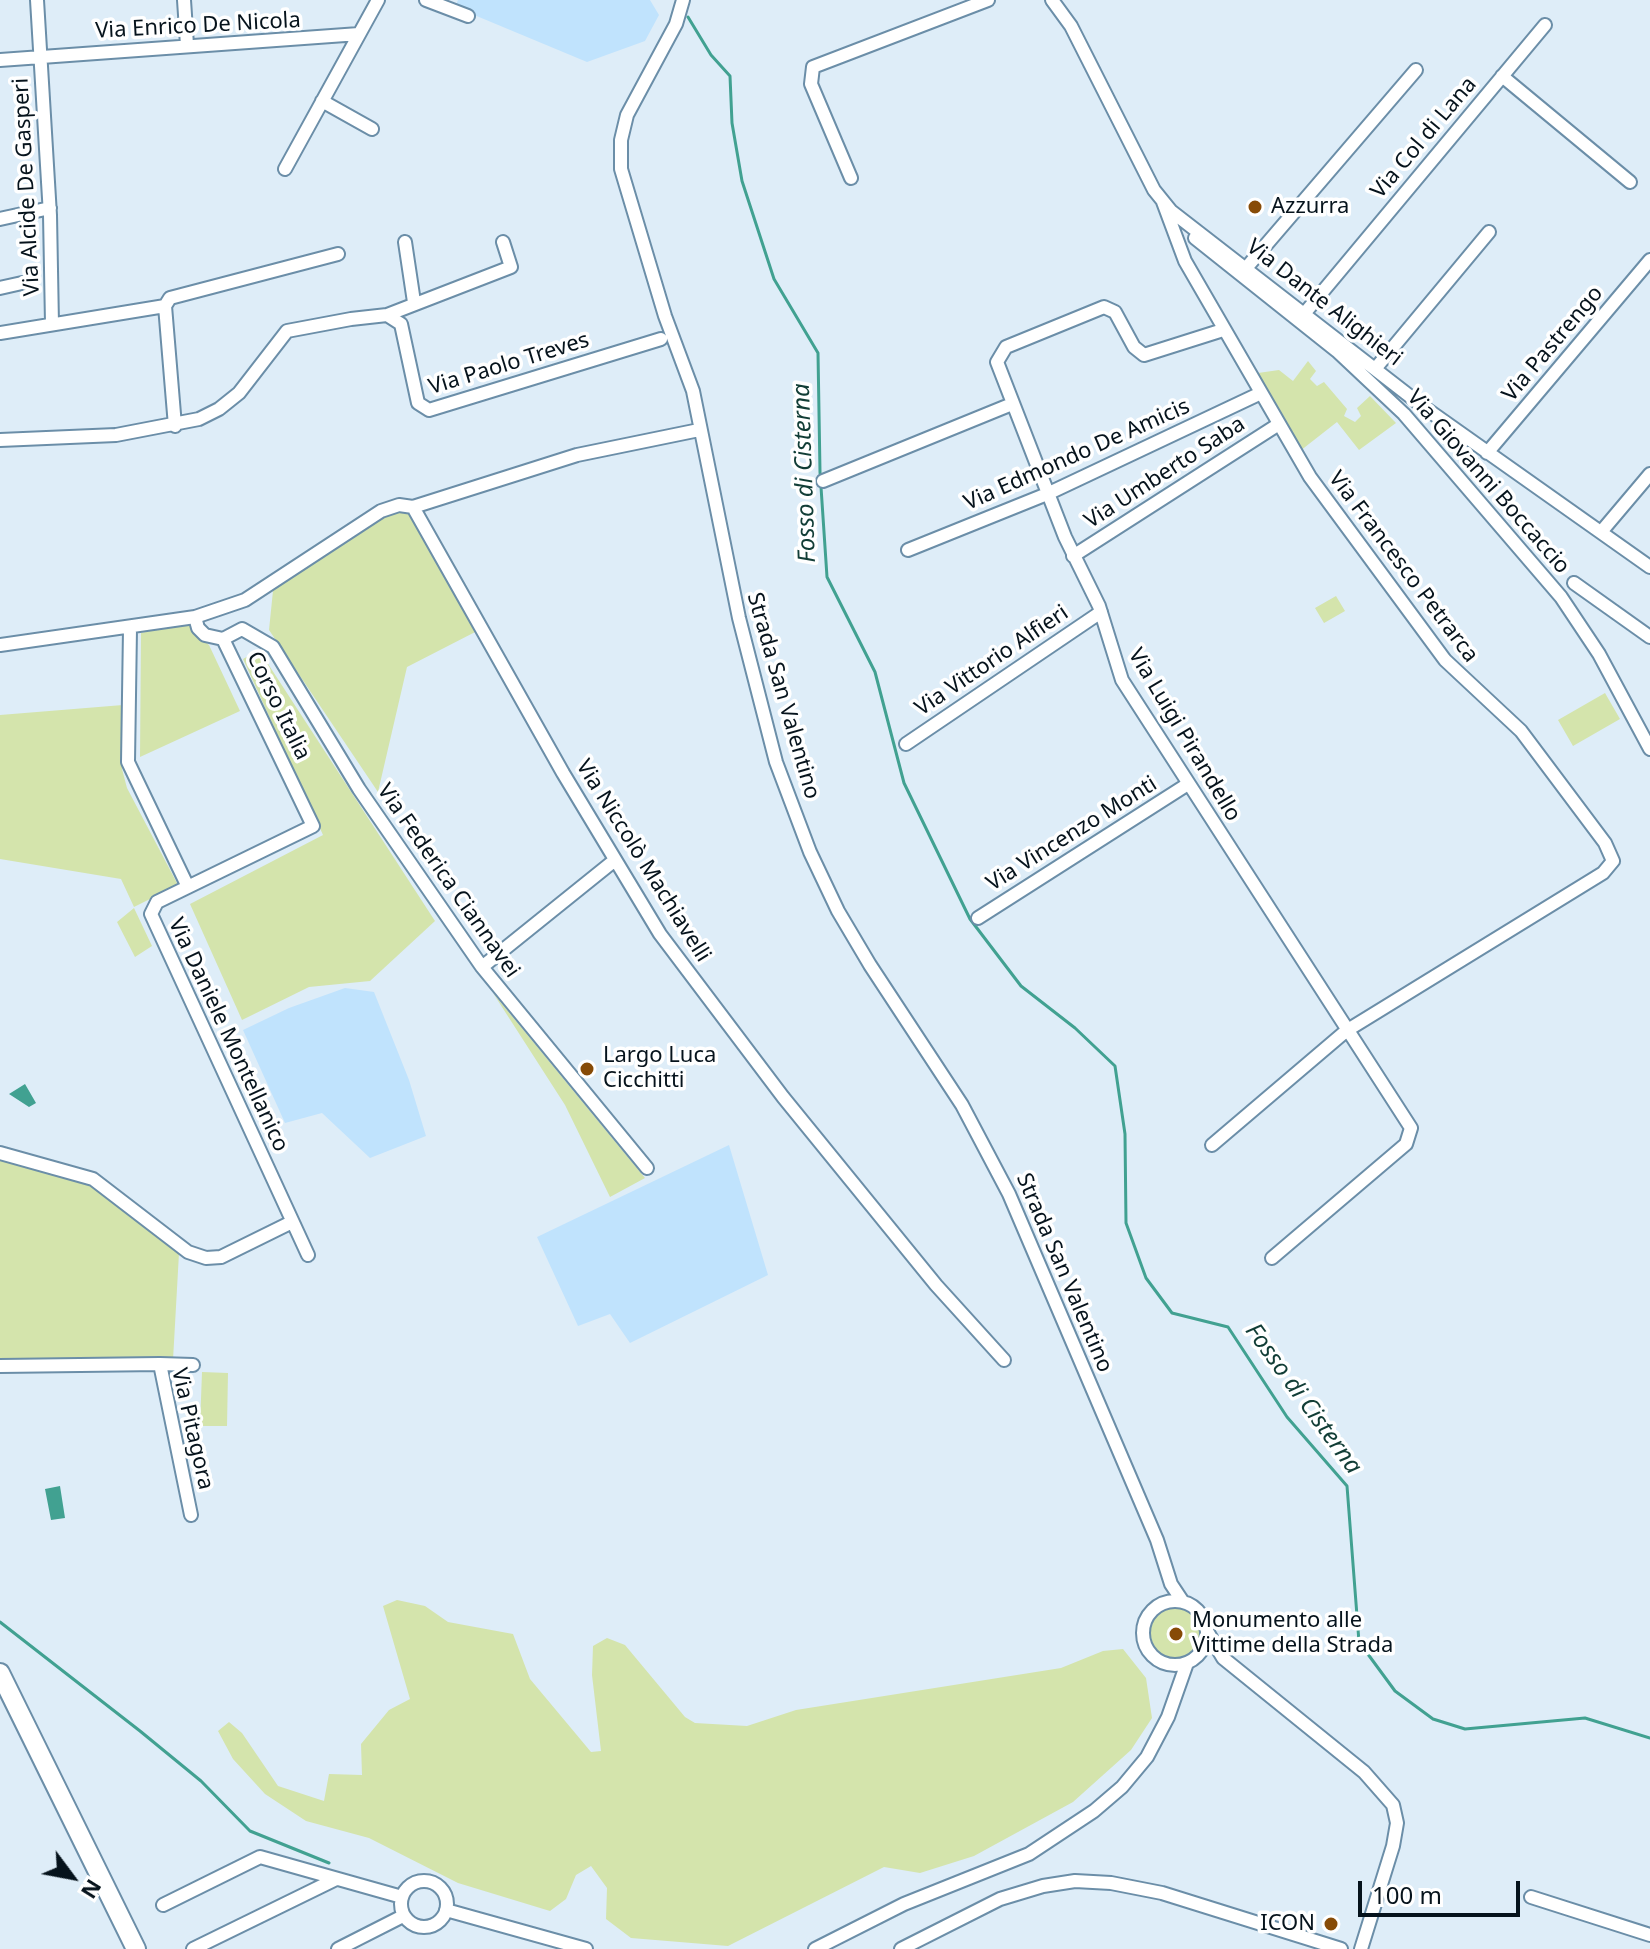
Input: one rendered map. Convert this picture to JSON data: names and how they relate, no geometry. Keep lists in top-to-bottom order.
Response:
{
  "streets": {
    "street": [
      "Via Enrico De Nicola",
      "Via Col di Lana",
      "Via Alcide De Gasperi",
      "Via Dante Alighieri",
      "Via Pastrengo",
      "Via Paolo Treves",
      "Via Edmondo De Amicis",
      "Via Umberto Saba",
      "Via Giovanni Boccaccio",
      "Via Francesco Petrarca",
      "Via Vittorio Alfieri",
      "Strada San Valentino",
      "Corso Italia",
      "Via Luigi Pirandello",
      "Via Vincenzo Monti",
      "Via Niccolò Machiavelli",
      "Via Federica Ciannavei",
      "Via Daniele Montellanico",
      "Via Pitagora"
    ]
  },
  "crossings": [
    ["Via Enrico De Nicola", "Via Alcide De Gasperi"],
    ["Via Col di Lana", "Via Dante Alighieri"],
    ["Via Dante Alighieri", "Via Pastrengo"],
    ["Via Dante Alighieri", "Via Giovanni Boccaccio"],
    ["Via Dante Alighieri", "Via Francesco Petrarca"],
    ["Via Edmondo De Amicis", "Via Francesco Petrarca"],
    ["Via Edmondo De Amicis", "Via Luigi Pirandello"],
    ["Via Umberto Saba", "Via Francesco Petrarca"],
    ["Via Umberto Saba", "Via Luigi Pirandello"],
    ["Via Francesco Petrarca", "Via Luigi Pirandello"],
    ["Via Vittorio Alfieri", "Via Luigi Pirandello"],
    ["Corso Italia", "Via Federica Ciannavei"],
    ["Corso Italia", "Via Daniele Montellanico"],
    ["Via Luigi Pirandello", "Via Vincenzo Monti"]
  ],
  "water": ["Fosso di Cisterna"],
  "places": [
    "Azzurra",
    "Largo Luca Cicchitti",
    "Monumento alle Vittime della Strada",
    "ICON"
  ],
  "scale_bar": "100 m",
  "north": "bottom right"
}
